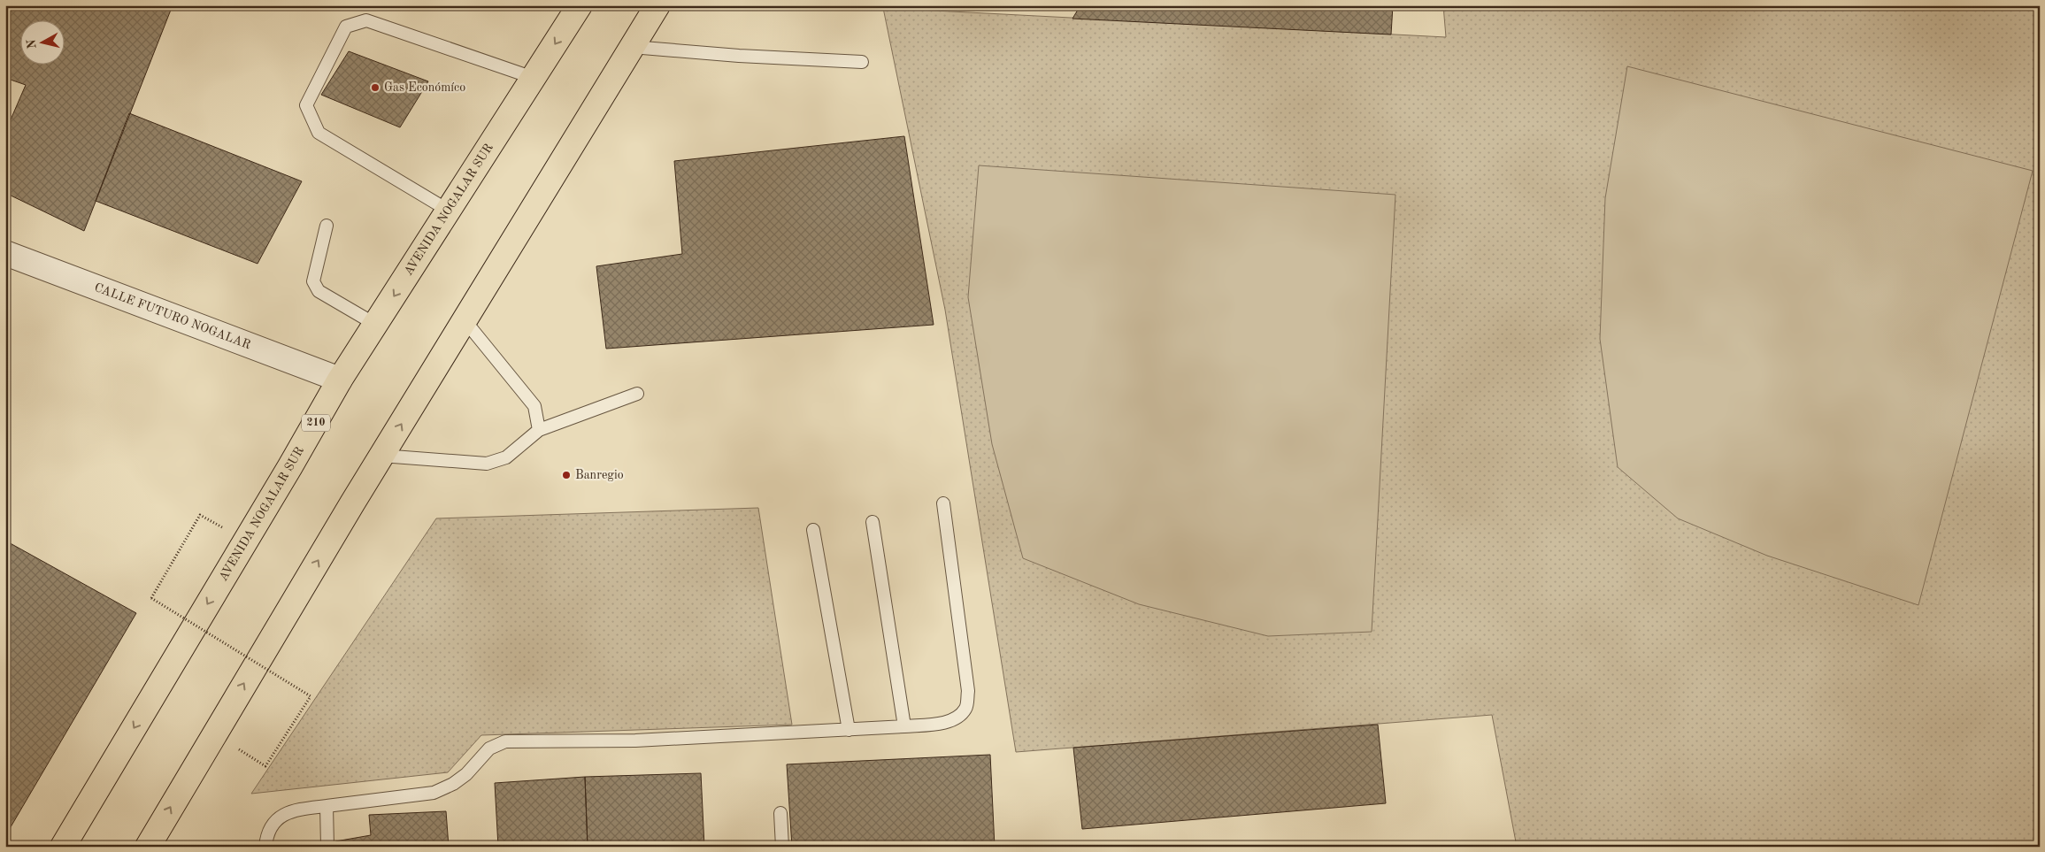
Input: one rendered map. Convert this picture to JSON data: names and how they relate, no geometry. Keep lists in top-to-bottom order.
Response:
{
  "streets": {
    "highway": ["AVENIDA NOGALAR SUR", "210"],
    "street": ["CALLE FUTURO NOGALAR"]
  },
  "crossings": [
    ["AVENIDA NOGALAR SUR", "CALLE FUTURO NOGALAR"]
  ],
  "places": ["Gas Económíco", "Banregio"],
  "north": "left"
}
